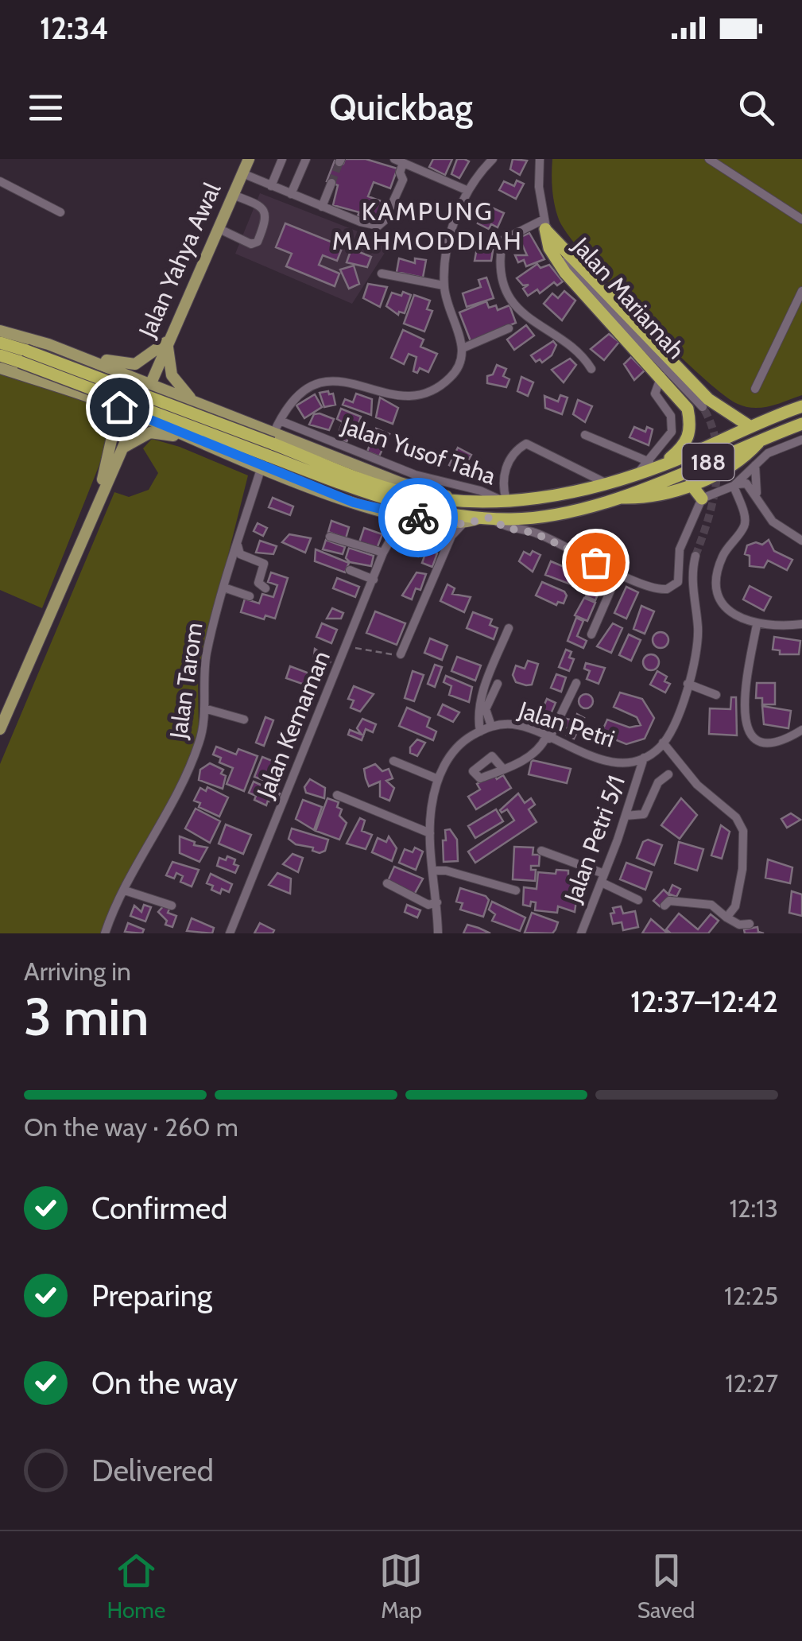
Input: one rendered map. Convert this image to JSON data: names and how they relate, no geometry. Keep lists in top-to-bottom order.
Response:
{
  "streets": {
    "highway": ["188"],
    "main road": ["Jalan Yahya Awal"],
    "street": [
      "Jalan Mariamah",
      "Jalan Yusof Taha",
      "Jalan Tarom",
      "Jalan Kemaman",
      "Jalan Petri",
      "Jalan Petri 5/1"
    ]
  },
  "crossings": [
    ["Jalan Yusof Taha", "188"],
    ["Jalan Yusof Taha", "Jalan Tarom"],
    ["188", "Jalan Tarom"],
    ["Jalan Petri", "Jalan Petri 5/1"]
  ],
  "districts": ["KAMPUNG MAHMODDIAH"],
  "page": {
    "status": "12:34",
    "header": "Quickbag",
    "heading": ["3 min", "Arriving in", "12:37–12:42"],
    "bar": "On the way · 260 m",
    "list": [
      ["Confirmed", "12:13"],
      ["Preparing", "12:25"],
      ["On the way", "12:27"],
      "Delivered"
    ],
    "tabs": ["Home", "Map", "Saved"]
  }
}
